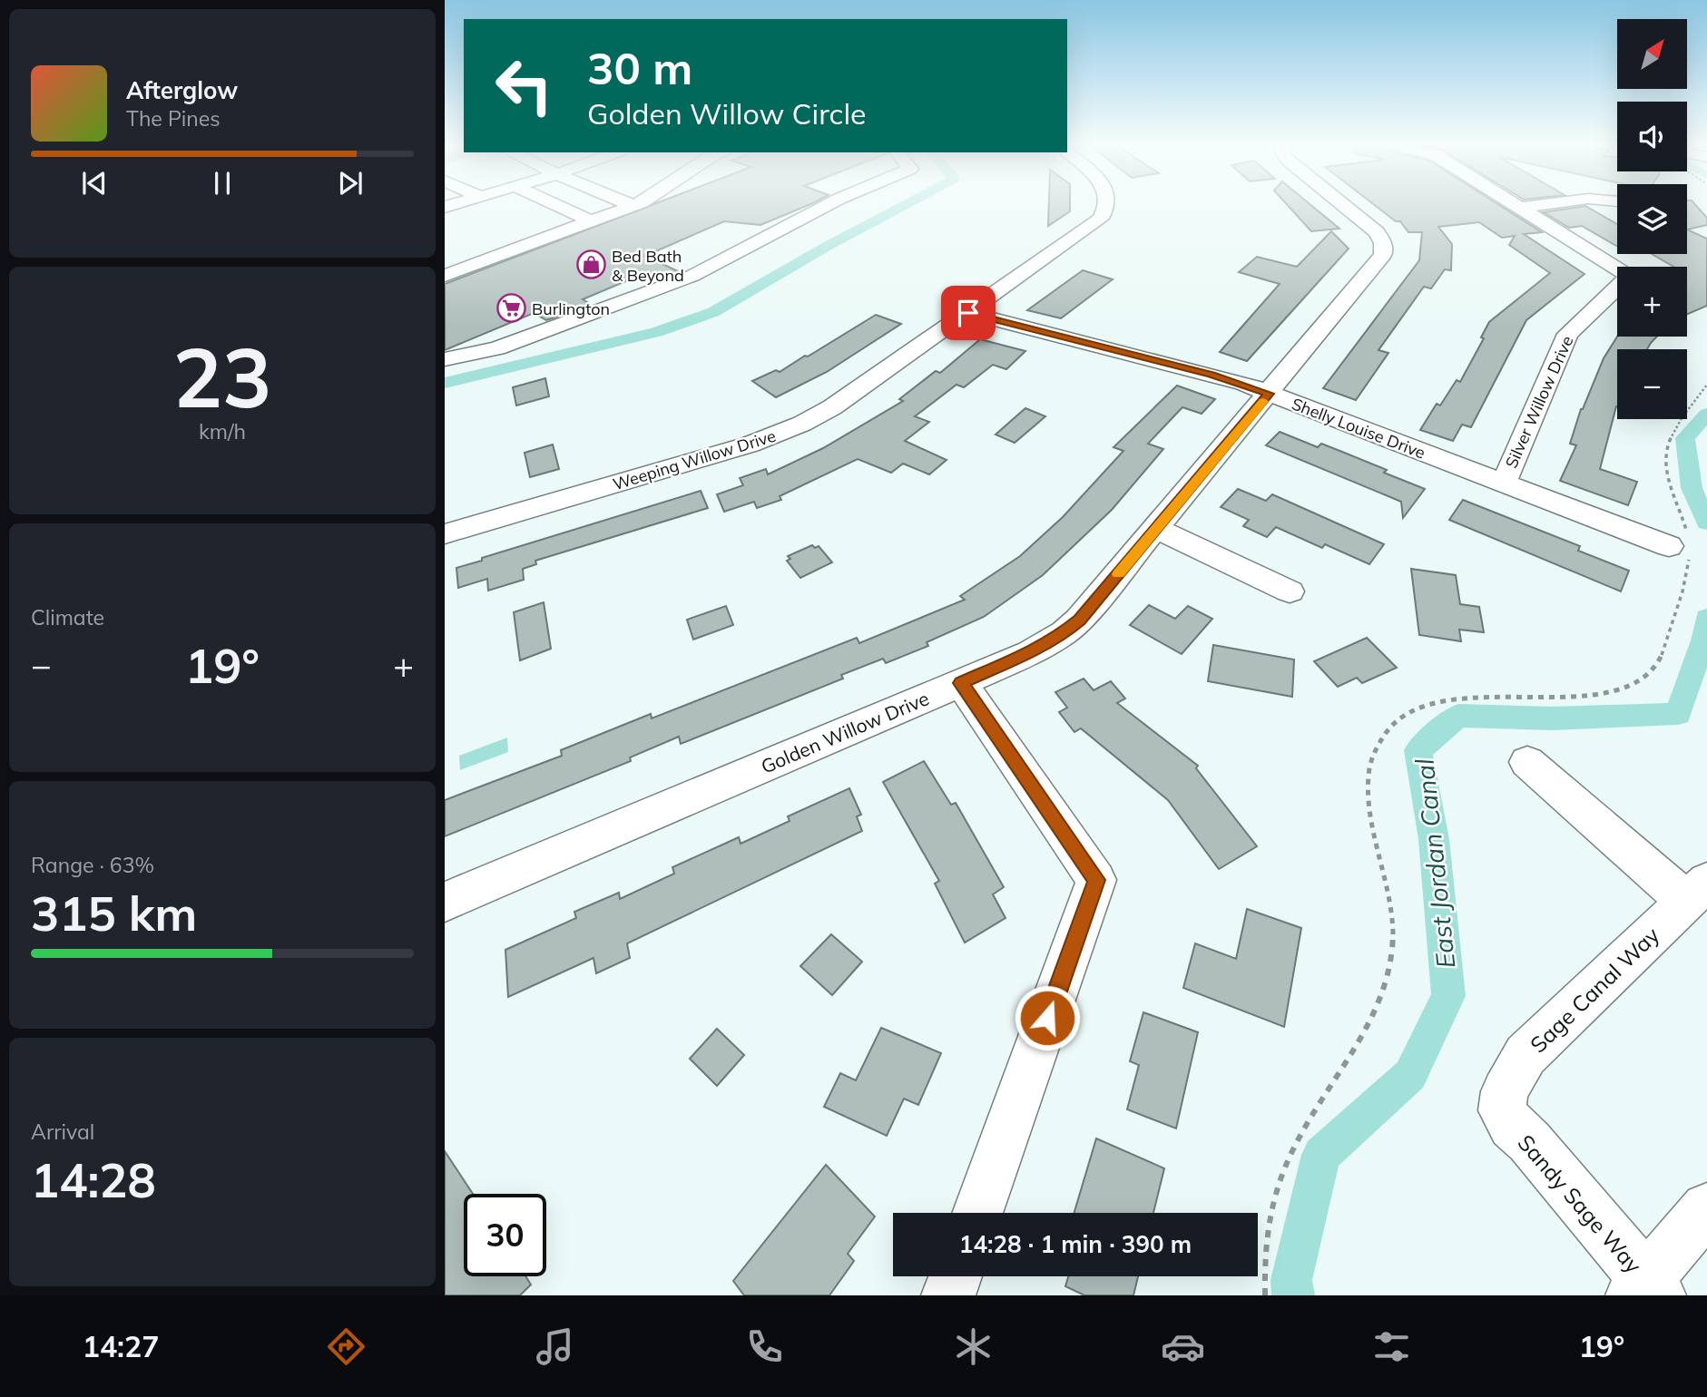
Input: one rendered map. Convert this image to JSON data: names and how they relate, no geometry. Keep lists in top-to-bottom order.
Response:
{
  "streets": {
    "street": [
      "Silver Willow Drive",
      "Shelly Louise Drive",
      "Weeping Willow Drive",
      "Golden Willow Drive",
      "Sage Canal Way",
      "Sandy Sage Way"
    ]
  },
  "crossings": [
    ["Silver Willow Drive", "Shelly Louise Drive"],
    ["Shelly Louise Drive", "Weeping Willow Drive"],
    ["Shelly Louise Drive", "Golden Willow Drive"],
    ["Sage Canal Way", "Sandy Sage Way"]
  ],
  "water": ["East Jordan Canal"],
  "places": {
    "shop": ["Bed Bath & Beyond"],
    "supermarket": ["Burlington"]
  },
  "north": "top right",
  "page": {
    "map_buttons": ["+", "−"],
    "turn": ["30 m", "Golden Willow Circle"],
    "song": ["Afterglow", "The Pines"],
    "tile": [
      ["23", "km/h"],
      "Climate",
      ["Range · 63%", "315 km"],
      ["Arrival", "14:28"]
    ],
    "heat": ["−", "19°", "+"],
    "limit": "30",
    "trip": "14:28 · 1 min · 390 m",
    "tabs": ["14:27", "19°"]
  }
}
